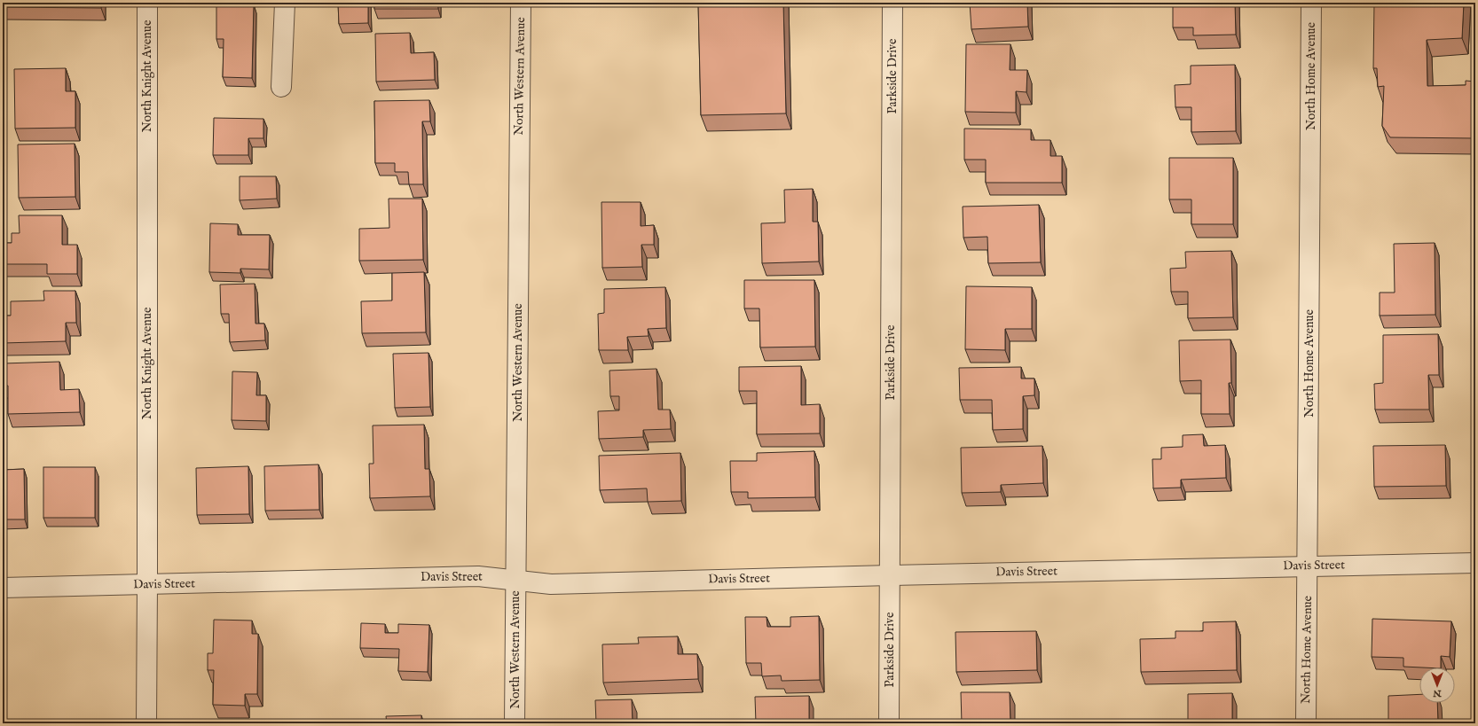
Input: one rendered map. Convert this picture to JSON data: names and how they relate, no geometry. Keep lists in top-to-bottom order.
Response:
{
  "streets": {
    "street": [
      "North Knight Avenue",
      "North Western Avenue",
      "Parkside Drive",
      "North Home Avenue",
      "Davis Street"
    ]
  },
  "crossings": [
    ["North Knight Avenue", "Davis Street"],
    ["North Western Avenue", "Davis Street"],
    ["Parkside Drive", "Davis Street"],
    ["North Home Avenue", "Davis Street"]
  ],
  "north": "bottom"
}
